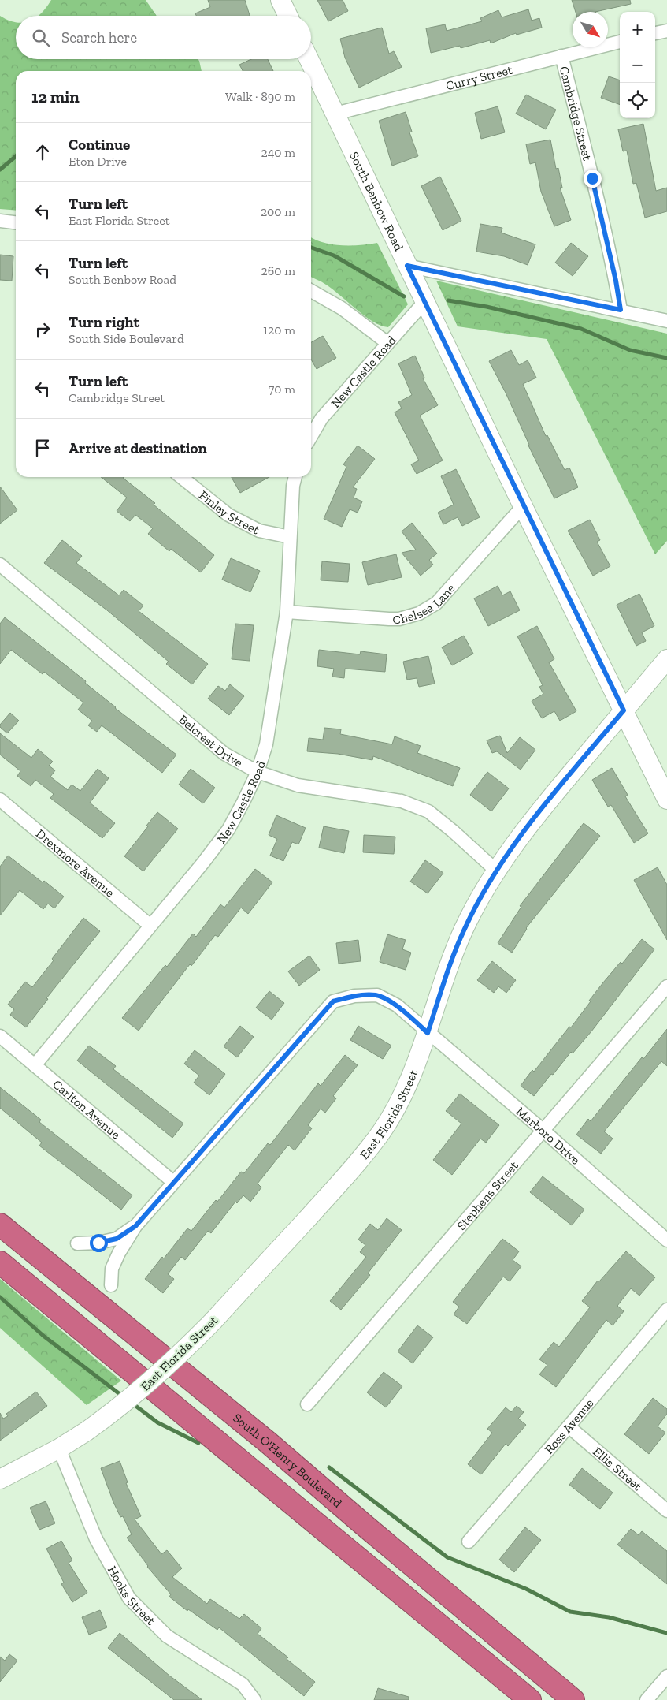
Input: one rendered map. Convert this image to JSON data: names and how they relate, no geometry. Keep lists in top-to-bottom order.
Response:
{
  "streets": {
    "highway": ["South O'Henry Boulevard"],
    "main road": ["South Benbow Road", "East Florida Street"],
    "street": [
      "Curry Street",
      "Cambridge Street",
      "New Castle Road",
      "Finley Street",
      "Chelsea Lane",
      "Belcrest Drive",
      "Drexmore Avenue",
      "Carlton Avenue",
      "Marboro Drive",
      "Stephens Street",
      "Ross Avenue",
      "Ellis Street",
      "Hooks Street"
    ]
  },
  "crossings": [
    ["Curry Street", "Cambridge Street"],
    ["Curry Street", "South Benbow Road"],
    ["South Benbow Road", "New Castle Road"],
    ["South Benbow Road", "Chelsea Lane"],
    ["South Benbow Road", "East Florida Street"],
    ["New Castle Road", "Finley Street"],
    ["New Castle Road", "Chelsea Lane"],
    ["New Castle Road", "Belcrest Drive"],
    ["New Castle Road", "Drexmore Avenue"],
    ["New Castle Road", "Carlton Avenue"],
    ["Belcrest Drive", "East Florida Street"],
    ["Carlton Avenue", "Marboro Drive"],
    ["East Florida Street", "Marboro Drive"],
    ["East Florida Street", "Hooks Street"],
    ["Marboro Drive", "Stephens Street"],
    ["Ross Avenue", "Ellis Street"]
  ],
  "north": "bottom right",
  "page": {
    "map_buttons": ["+", "−"],
    "search": "Search here",
    "heading": ["12 min", "Walk · 890 m"],
    "list": [
      ["Continue", "Eton Drive", "240 m"],
      ["Turn left", "East Florida Street", "200 m"],
      ["Turn left", "South Benbow Road", "260 m"],
      ["Turn right", "South Side Boulevard", "120 m"],
      ["Turn left", "Cambridge Street", "70 m"],
      "Arrive at destination"
    ]
  }
}
